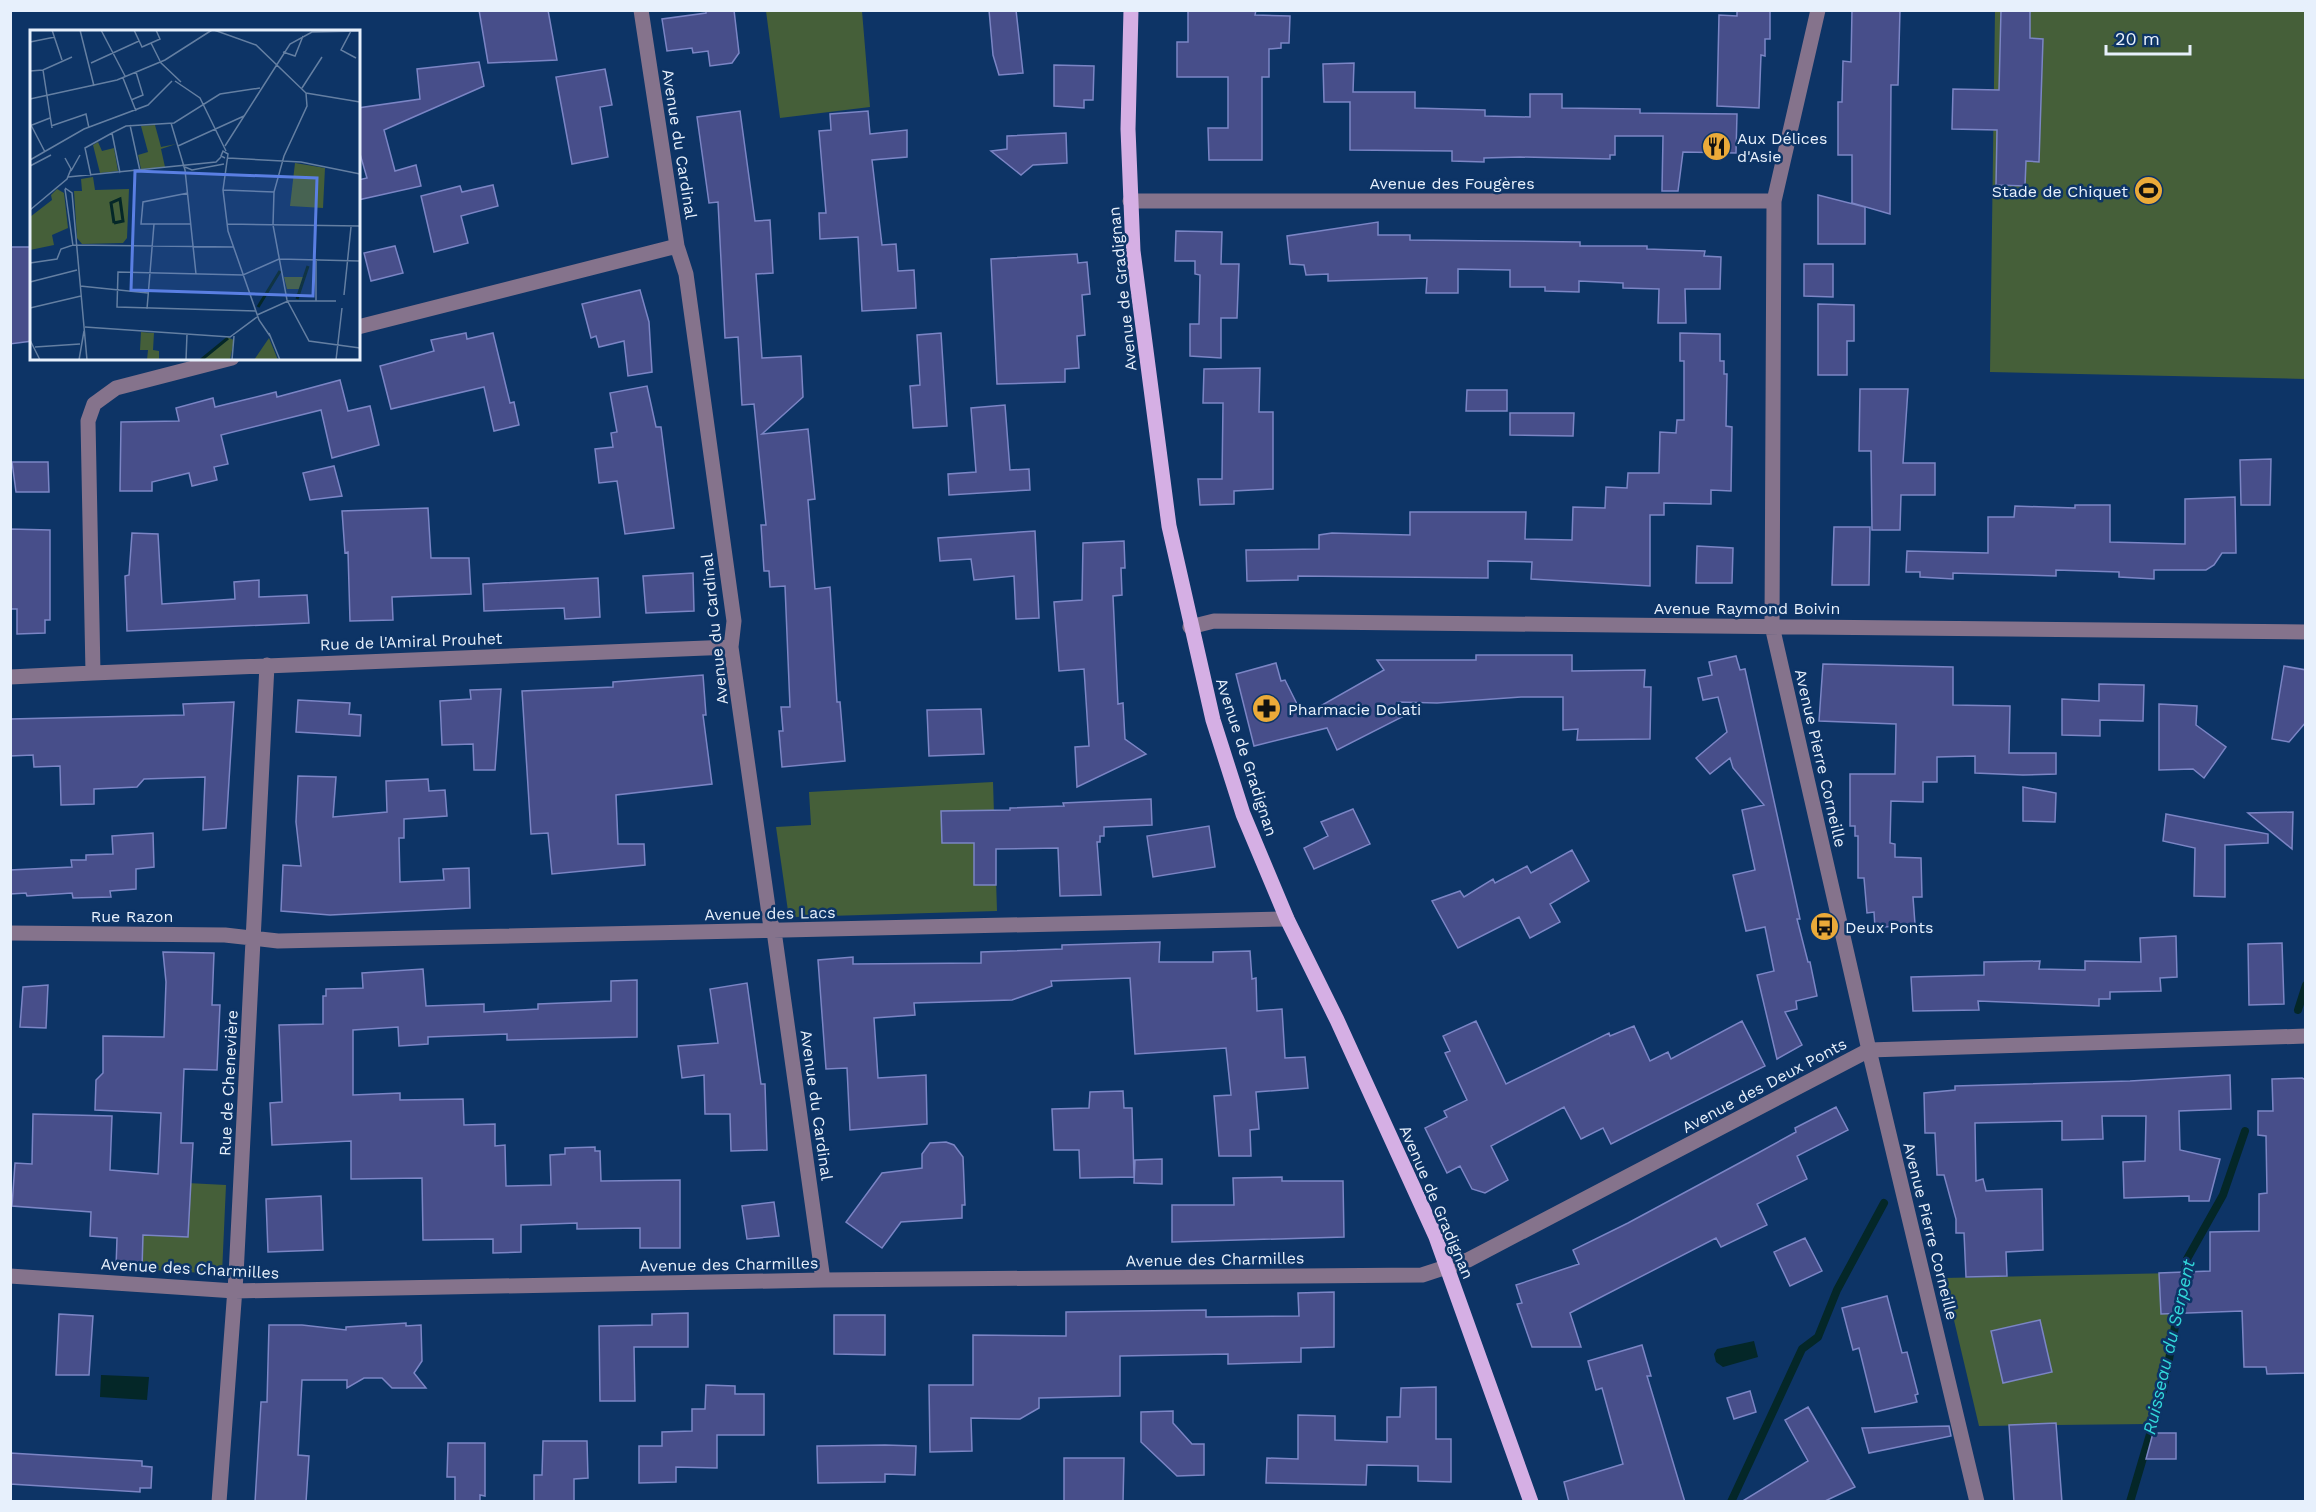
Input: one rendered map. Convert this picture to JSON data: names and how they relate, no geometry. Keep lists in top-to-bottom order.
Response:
{
  "streets": {
    "main road": ["Avenue de Gradignan"],
    "street": [
      "Avenue du Cardinal",
      "Avenue des Fougères",
      "Avenue Raymond Boivin",
      "Rue de l'Amiral Prouhet",
      "Avenue Pierre Corneille",
      "Avenue des Lacs",
      "Rue Razon",
      "Rue de Chenevière",
      "Avenue des Deux Ponts",
      "Avenue des Charmilles"
    ]
  },
  "crossings": [
    ["Avenue du Cardinal", "Rue de l'Amiral Prouhet"],
    ["Avenue du Cardinal", "Avenue des Lacs"],
    ["Avenue du Cardinal", "Avenue des Charmilles"],
    ["Avenue des Fougères", "Avenue de Gradignan"],
    ["Avenue des Fougères", "Avenue Pierre Corneille"],
    ["Avenue de Gradignan", "Avenue Raymond Boivin"],
    ["Avenue de Gradignan", "Avenue des Lacs"],
    ["Avenue de Gradignan", "Avenue des Deux Ponts"],
    ["Avenue de Gradignan", "Avenue des Charmilles"],
    ["Avenue Raymond Boivin", "Avenue Pierre Corneille"],
    ["Rue de l'Amiral Prouhet", "Rue de Chenevière"],
    ["Avenue Pierre Corneille", "Avenue des Deux Ponts"],
    ["Avenue des Lacs", "Rue Razon"],
    ["Avenue des Lacs", "Rue de Chenevière"],
    ["Rue Razon", "Rue de Chenevière"],
    ["Rue de Chenevière", "Avenue des Charmilles"],
    ["Avenue des Deux Ponts", "Avenue des Charmilles"]
  ],
  "water": ["Ruisseau du Serpent"],
  "places": {
    "restaurant": ["Aux Délices d'Asie"],
    "sports": ["Stade de Chiquet"],
    "pharmacy": ["Pharmacie Dolati"],
    "bus stop": ["Deux Ponts"]
  },
  "scale_bar": "20 m"
}
